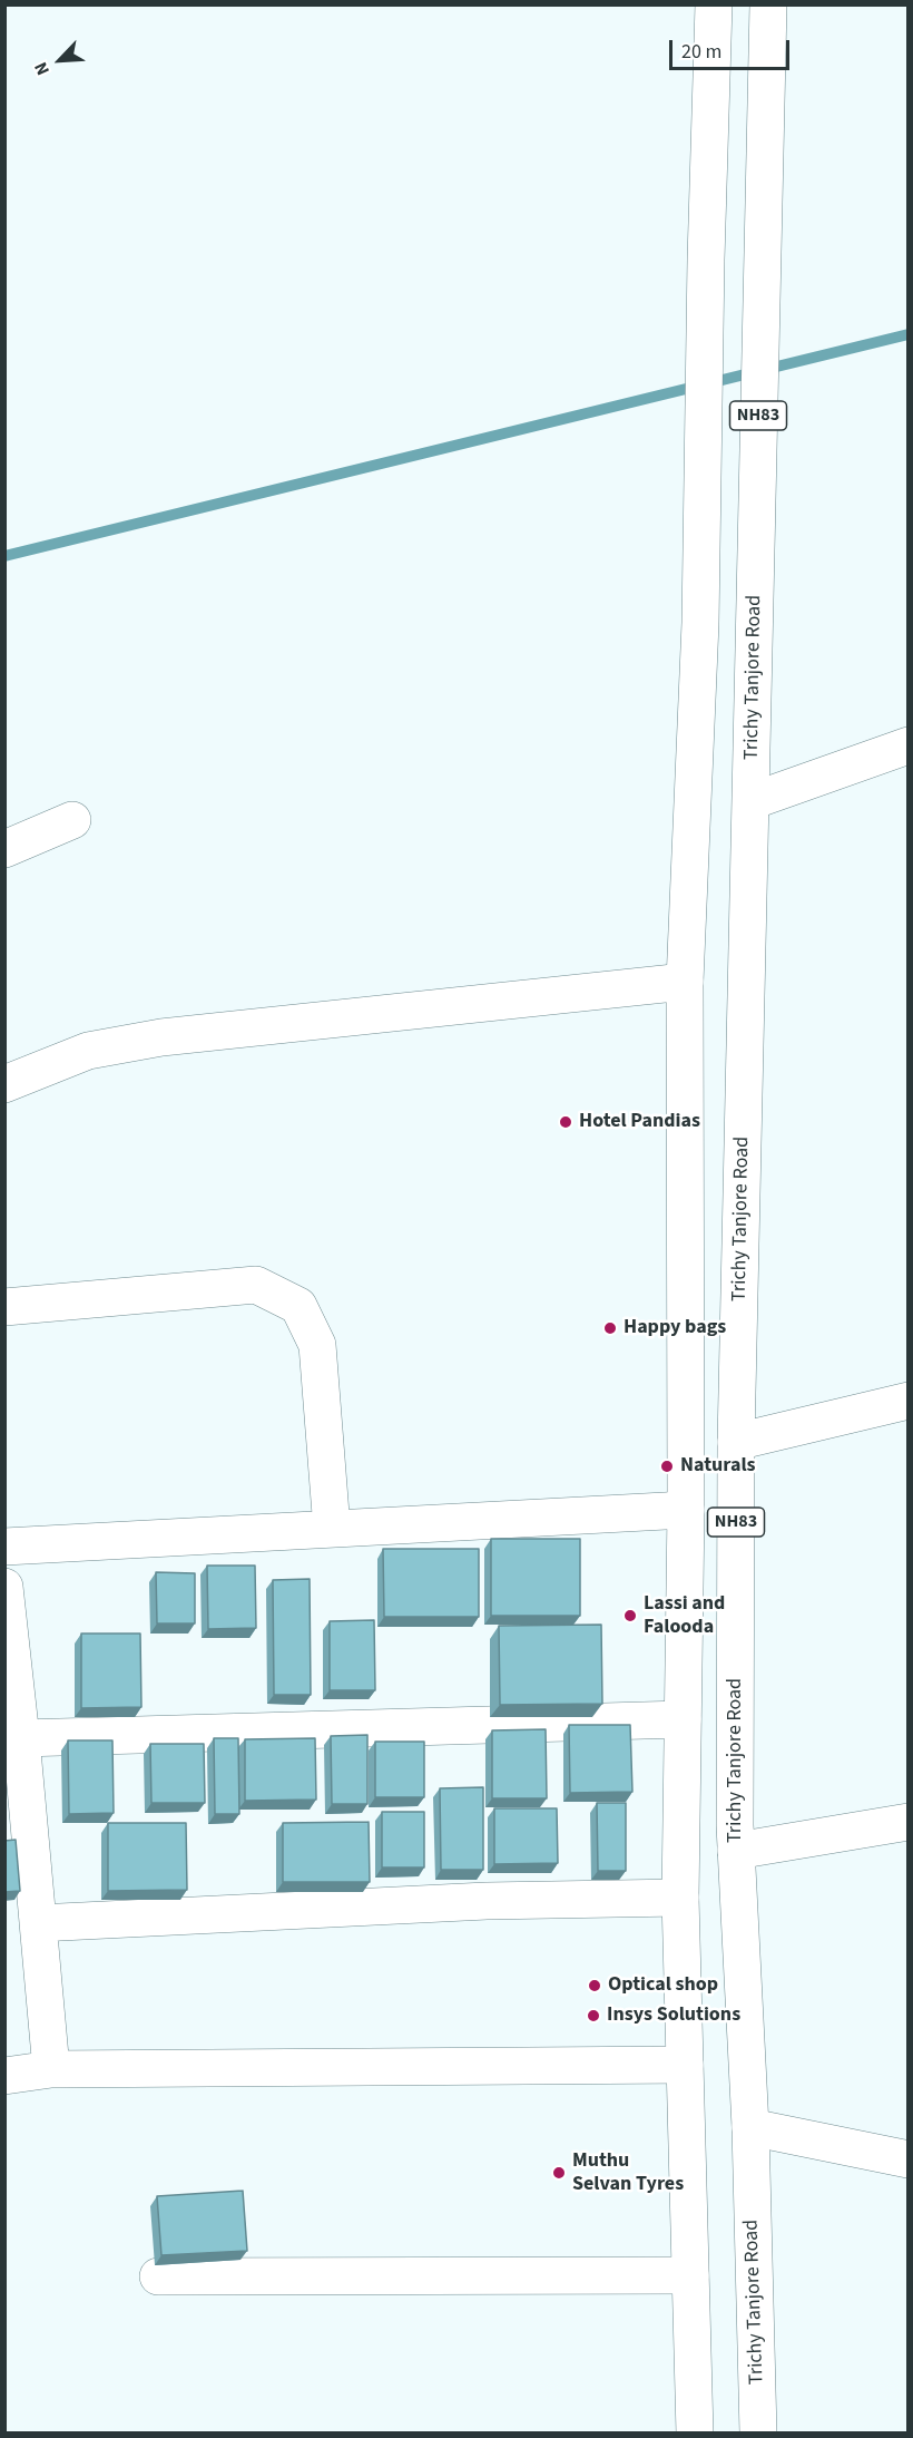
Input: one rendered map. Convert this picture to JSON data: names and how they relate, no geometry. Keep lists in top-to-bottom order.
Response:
{
  "streets": {
    "main road": ["NH83", "Trichy Tanjore Road"]
  },
  "places": [
    "Hotel Pandias",
    "Happy bags",
    "Naturals",
    "Lassi and Falooda",
    "Optical shop",
    "Insys Solutions",
    "Muthu Selvan Tyres"
  ],
  "scale_bar": "20 m",
  "north": "bottom left"
}
